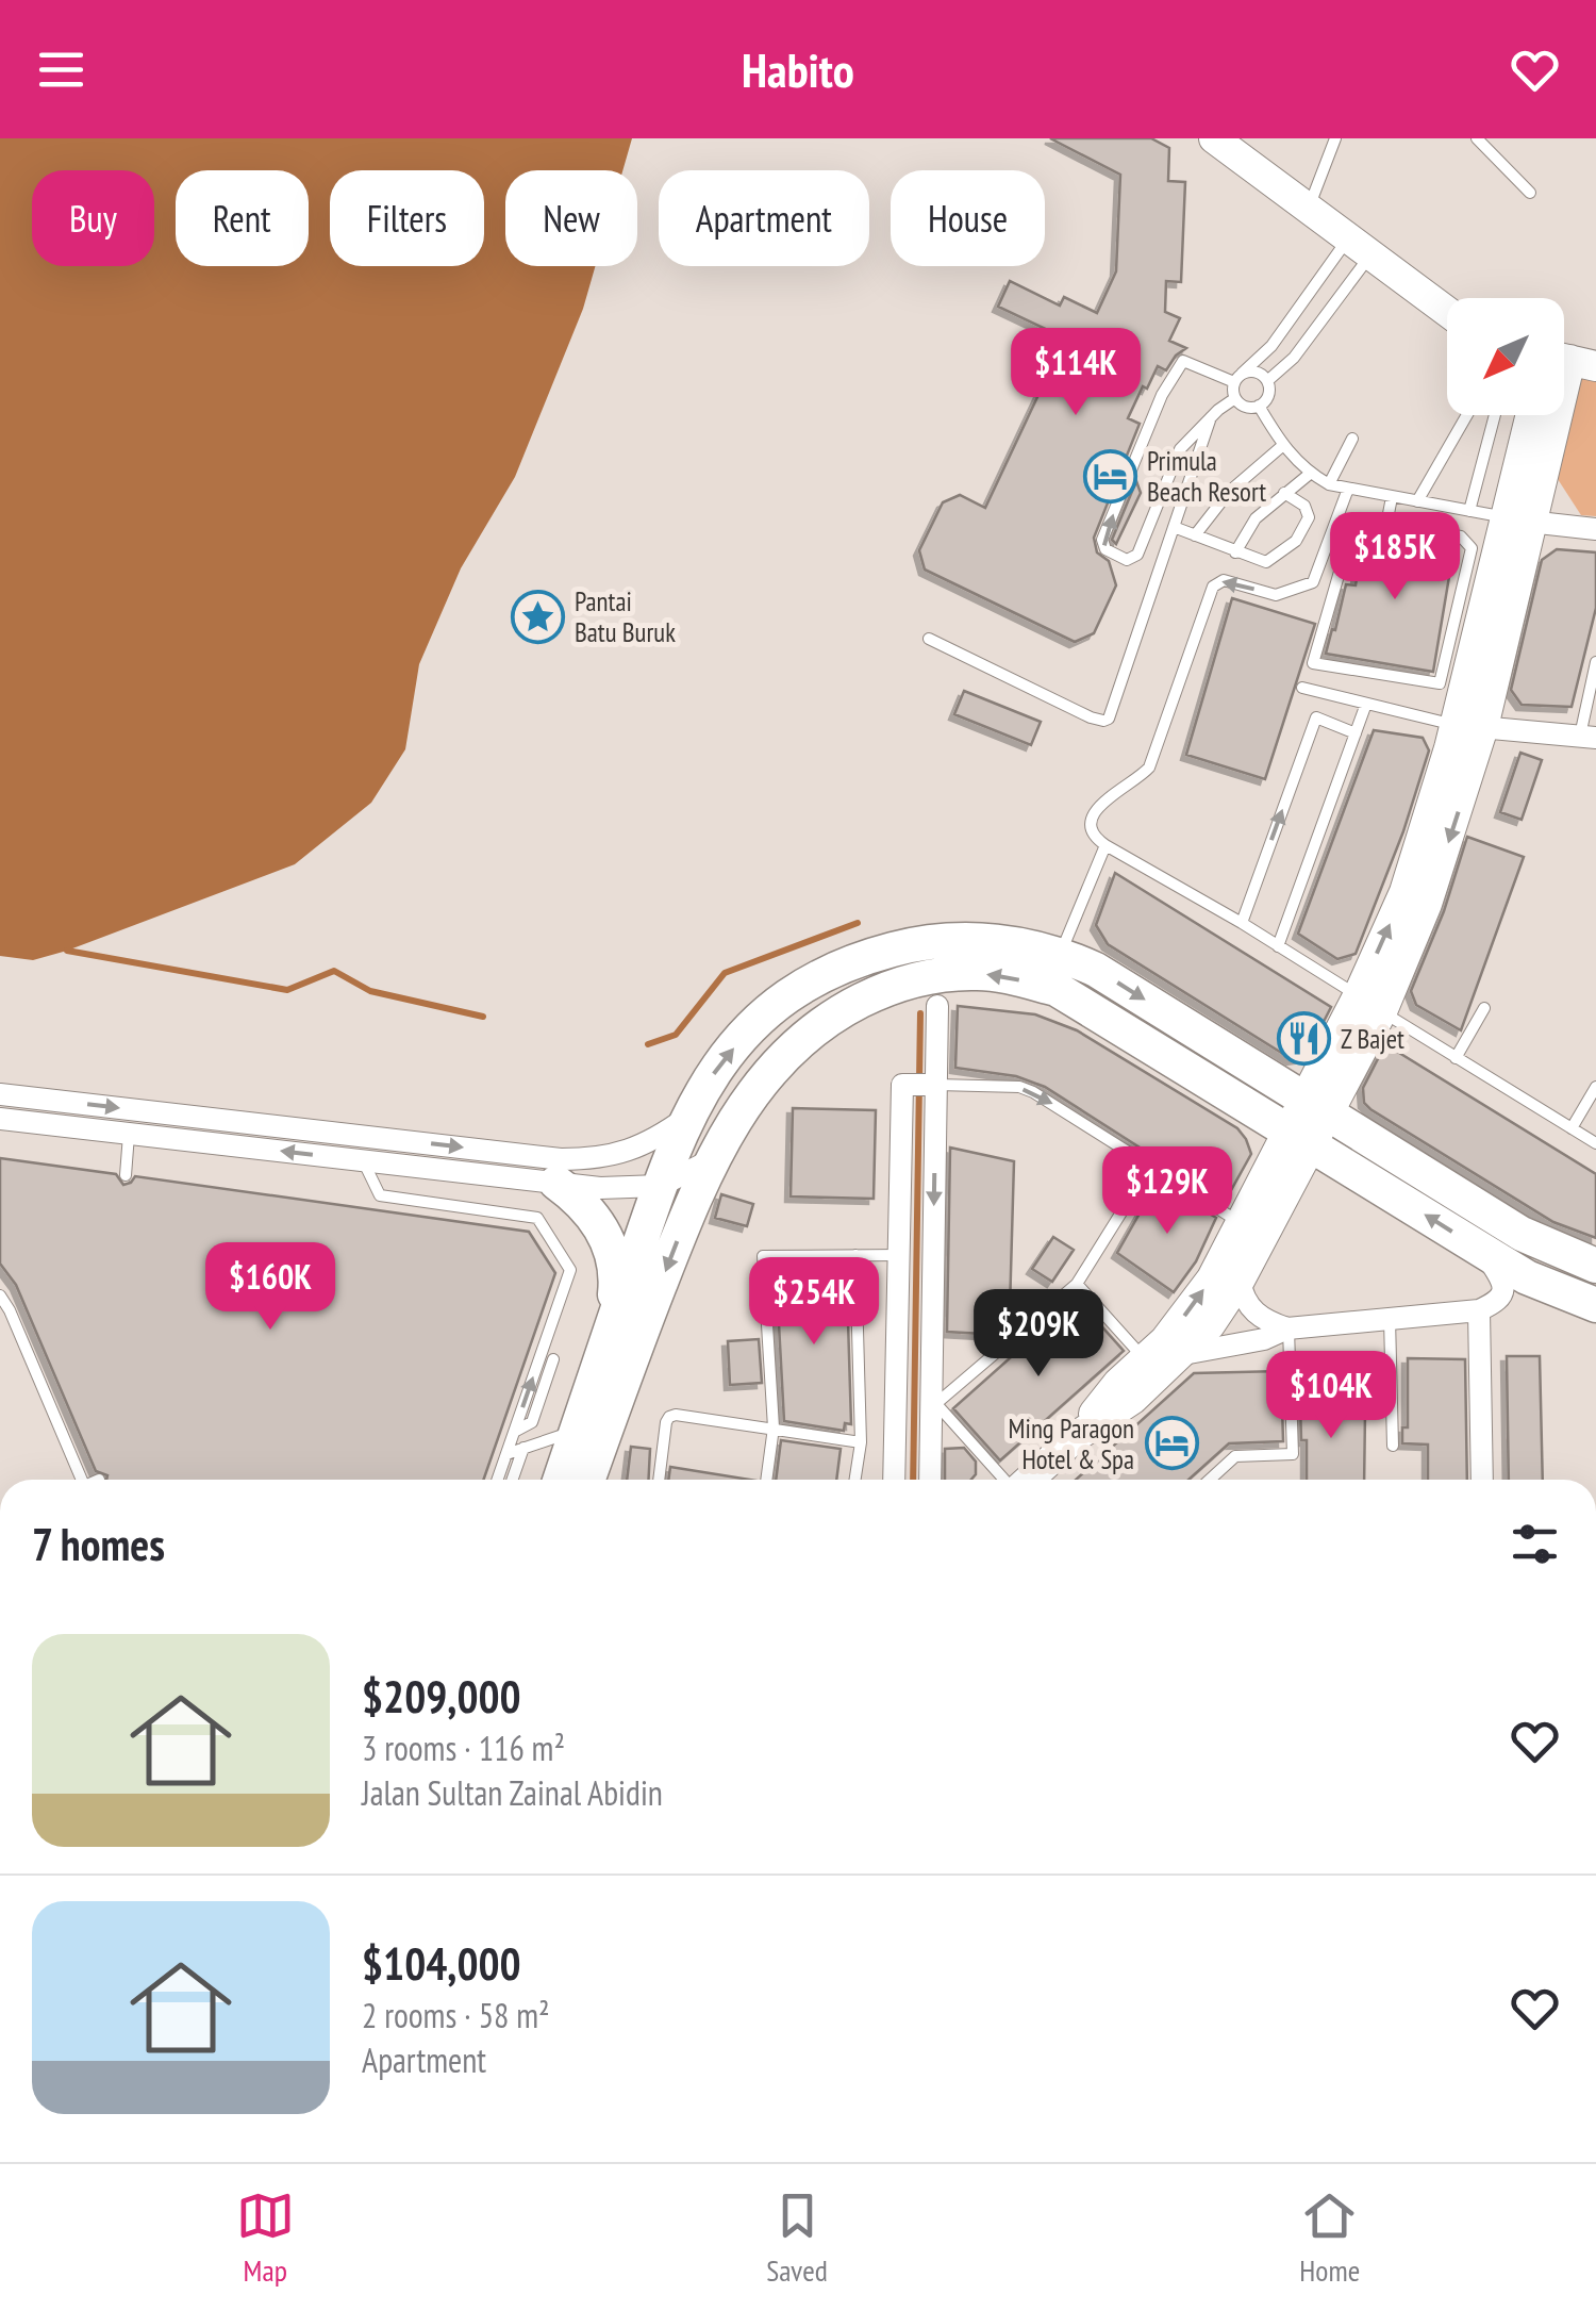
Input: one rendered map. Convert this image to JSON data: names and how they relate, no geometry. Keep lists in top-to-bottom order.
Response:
{
  "places": {
    "hotel": ["Primula Beach Resort", "Ming Paragon Hotel & Spa"],
    "place": ["Pantai Batu Buruk"],
    "restaurant": ["Z Bajet"]
  },
  "north": "bottom left",
  "page": {
    "header": "Habito",
    "chip": [
      "Buy",
      "Rent",
      "Filters",
      "New",
      "Apartment",
      "House"
    ],
    "price": [
      "$114K",
      "$185K",
      "$129K",
      "$160K",
      "$254K",
      "$209K",
      "$104K"
    ],
    "heading": "7 homes",
    "list": [
      {
        "name": "$209,000",
        "note": "3 rooms · 116 m² · Jalan Sultan Zainal Abidin"
      },
      {
        "name": "$104,000",
        "note": "2 rooms · 58 m² · Apartment"
      }
    ],
    "tabs": ["Map", "Saved", "Home"]
  }
}
